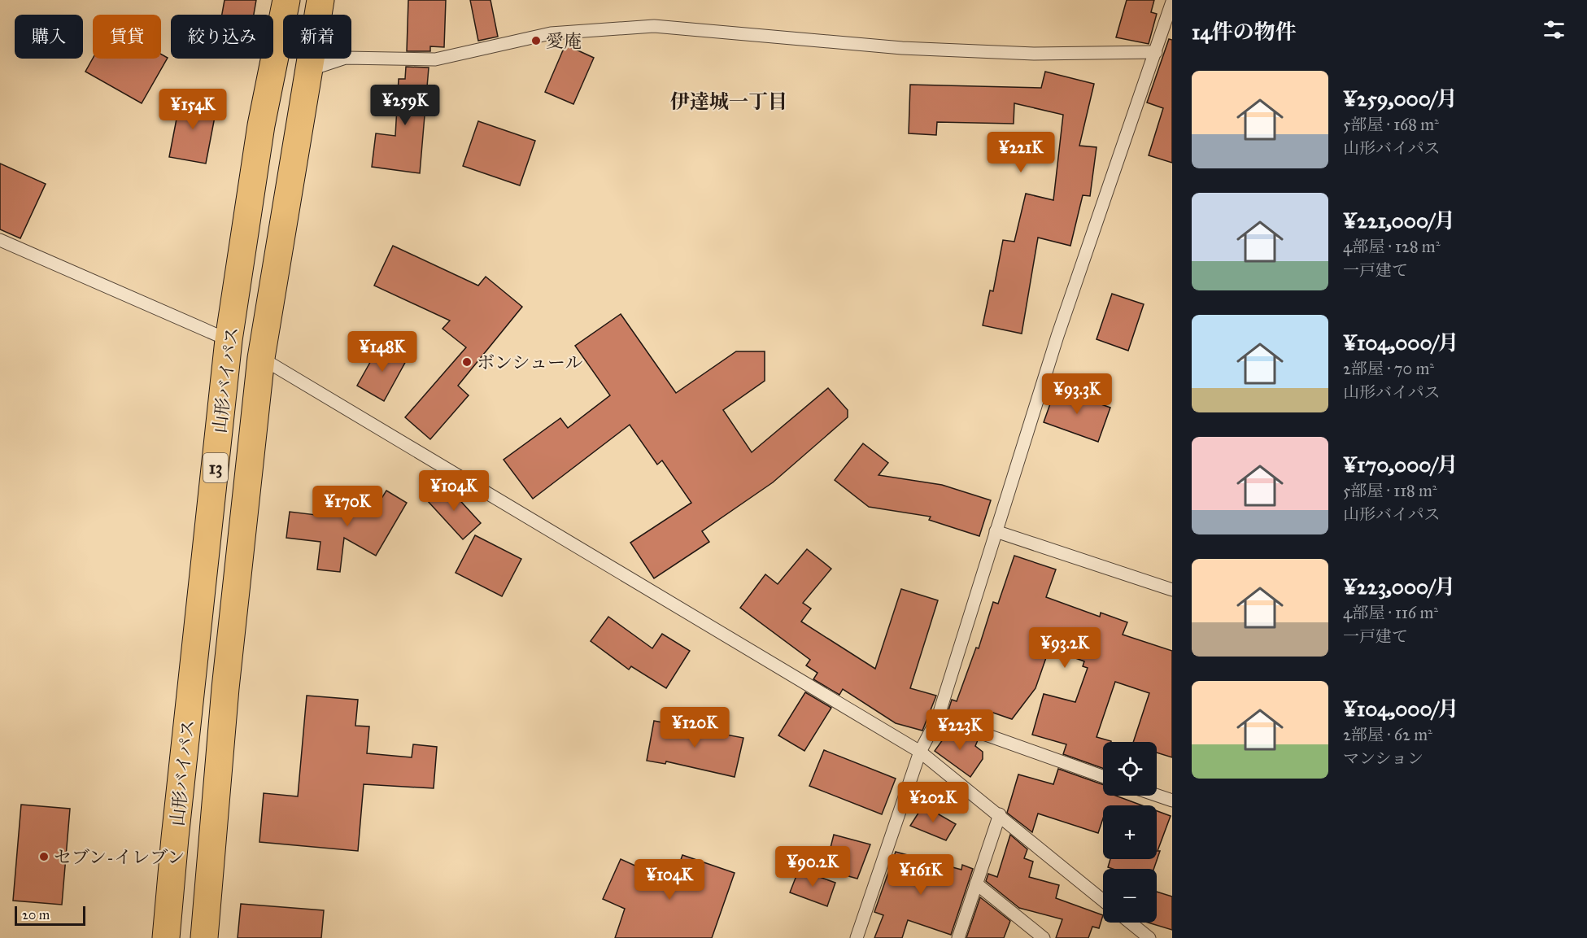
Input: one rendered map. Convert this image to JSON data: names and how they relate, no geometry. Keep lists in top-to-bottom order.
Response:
{
  "streets": {
    "highway": ["山形バイパス", "13"]
  },
  "districts": ["伊達城一丁目"],
  "places": ["愛庵", "ボンシュール", "セブン-イレブン"],
  "scale_bar": "20 m",
  "page": {
    "heading": "14件の物件",
    "chip": [
      "購入",
      "賃貸",
      "絞り込み",
      "新着"
    ],
    "list": [
      {
        "name": "¥259,000/月",
        "note": "5部屋 · 168 m² · 山形バイパス"
      },
      {
        "name": "¥221,000/月",
        "note": "4部屋 · 128 m² · 一戸建て"
      },
      {
        "name": "¥104,000/月",
        "note": "2部屋 · 70 m² · 山形バイパス"
      },
      {
        "name": "¥170,000/月",
        "note": "5部屋 · 118 m² · 山形バイパス"
      },
      {
        "name": "¥223,000/月",
        "note": "4部屋 · 116 m² · 一戸建て"
      },
      {
        "name": "¥104,000/月",
        "note": "2部屋 · 62 m² · マンション"
      }
    ],
    "price": [
      "¥259K",
      "¥154K",
      "¥221K",
      "¥148K",
      "¥93.3K",
      "¥104K",
      "¥170K",
      "¥93.2K",
      "¥120K",
      "¥223K",
      "¥202K",
      "¥90.2K",
      "¥161K",
      "¥104K"
    ],
    "map_buttons": ["+", "−"],
    "scale": "20 m"
  }
}
